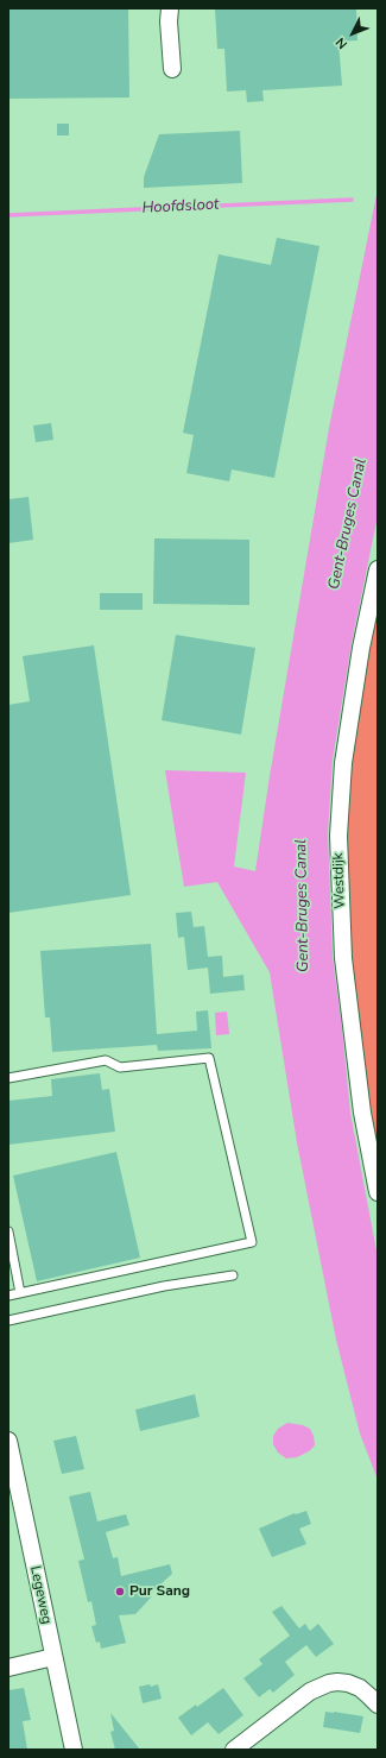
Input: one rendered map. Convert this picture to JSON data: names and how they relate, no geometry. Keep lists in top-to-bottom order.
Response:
{
  "streets": {
    "street": ["Westdijk", "Legeweg"]
  },
  "water": ["Hoofdsloot", "Gent-Bruges Canal"],
  "places": ["Pur Sang"],
  "north": "bottom left"
}
